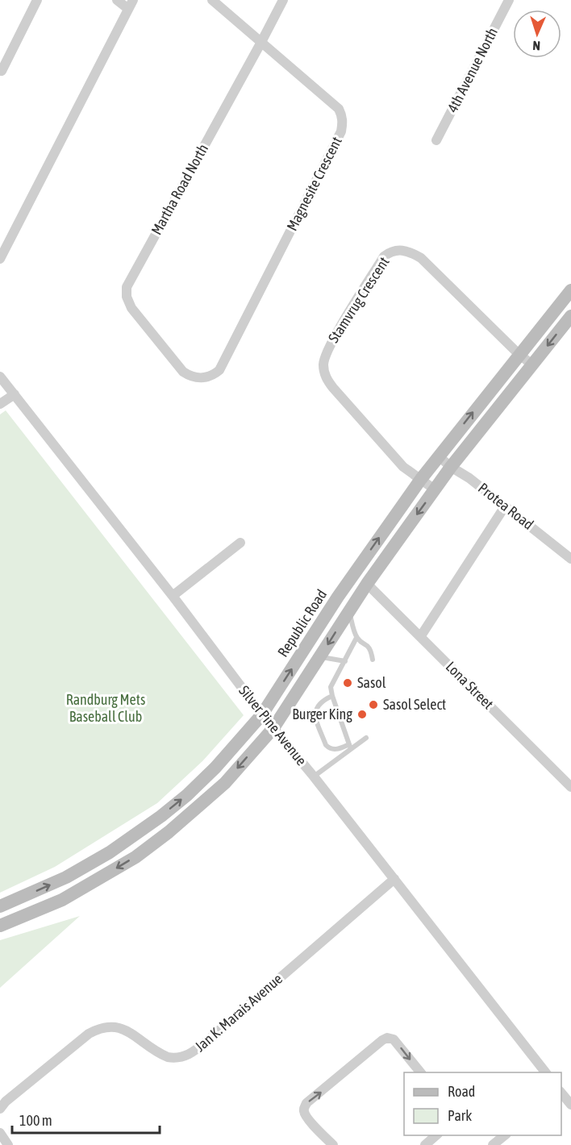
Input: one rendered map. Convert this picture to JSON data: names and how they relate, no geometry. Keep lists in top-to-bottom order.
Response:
{
  "streets": {
    "main road": ["Republic Road"],
    "street": [
      "4th Avenue North",
      "Magnesite Crescent",
      "Martha Road North",
      "Stamvrug Crescent",
      "Protea Road",
      "Lona Street",
      "Silver Pine Avenue",
      "Jan K. Marais Avenue"
    ]
  },
  "crossings": [
    ["Magnesite Crescent", "Martha Road North"],
    ["Stamvrug Crescent", "Republic Road"],
    ["Protea Road", "Republic Road"],
    ["Republic Road", "Silver Pine Avenue"],
    ["Silver Pine Avenue", "Jan K. Marais Avenue"]
  ],
  "parks": ["Randburg Mets Baseball Club"],
  "places": ["Sasol", "Sasol Select", "Burger King"],
  "legend": ["Road", "Park"],
  "scale_bar": "100 m",
  "north": "bottom"
}
